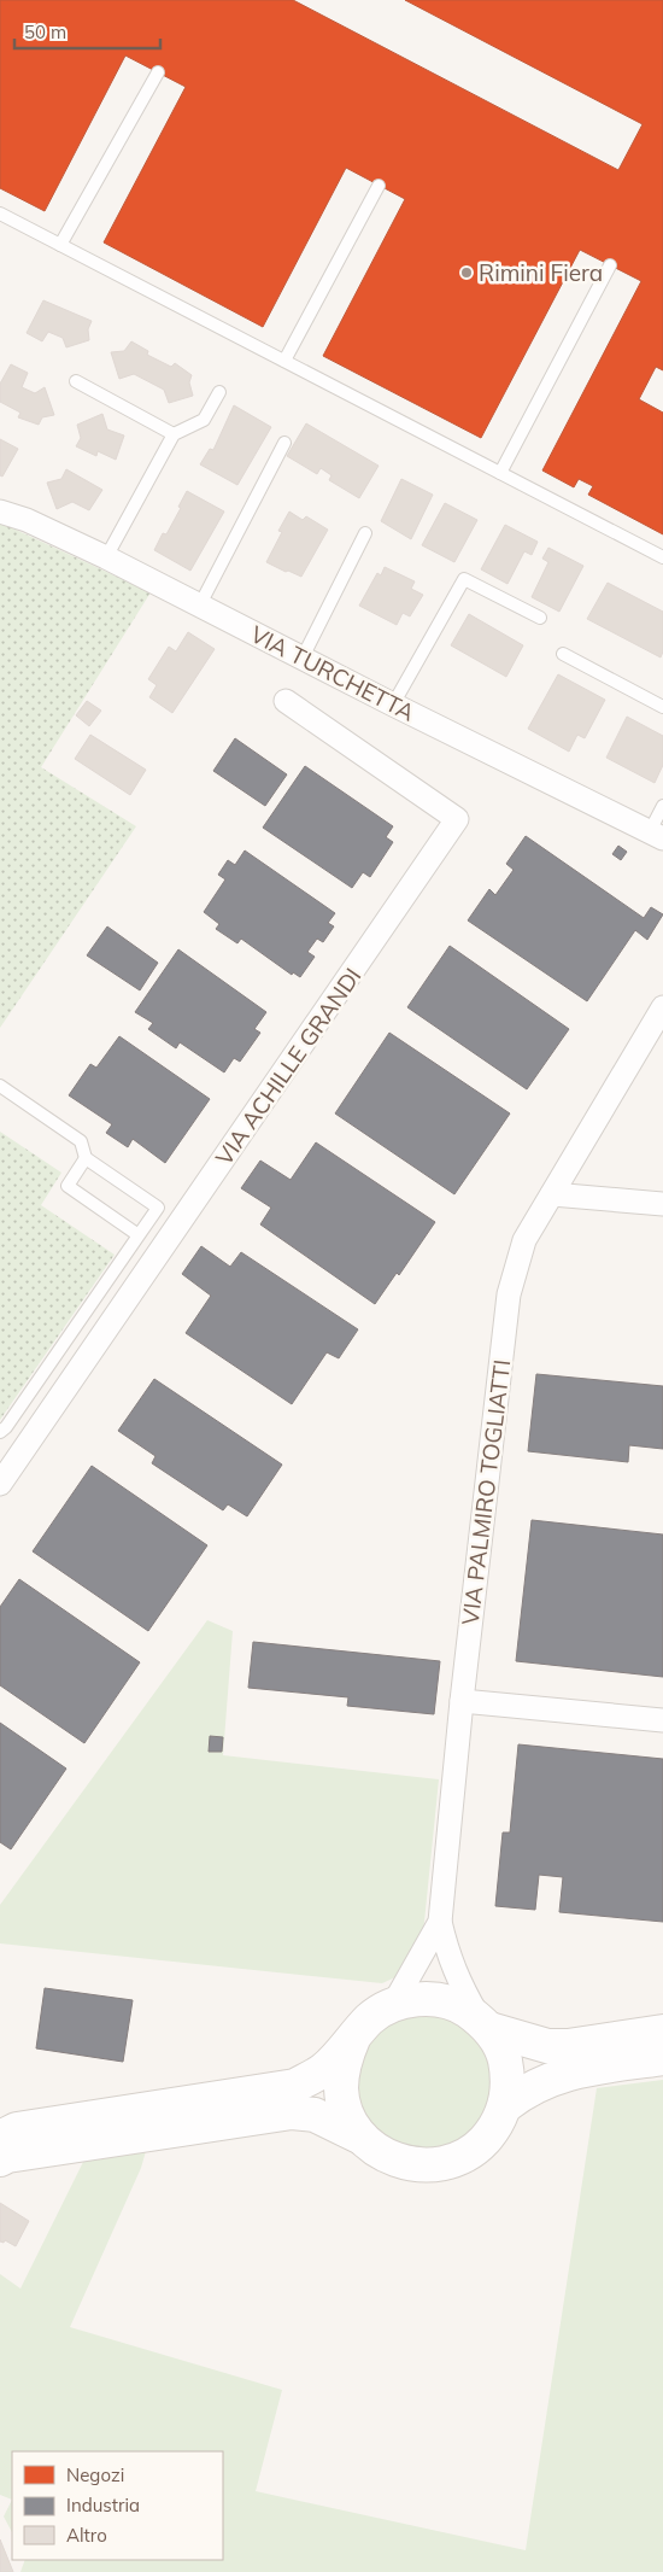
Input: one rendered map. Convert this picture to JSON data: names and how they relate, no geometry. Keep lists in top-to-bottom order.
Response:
{
  "streets": {
    "street": ["VIA TURCHETTA", "VIA ACHILLE GRANDI", "VIA PALMIRO TOGLIATTI"]
  },
  "places": ["Rimini Fiera"],
  "legend": ["Negozi", "Industria", "Altro"],
  "scale_bar": "50 m"
}
